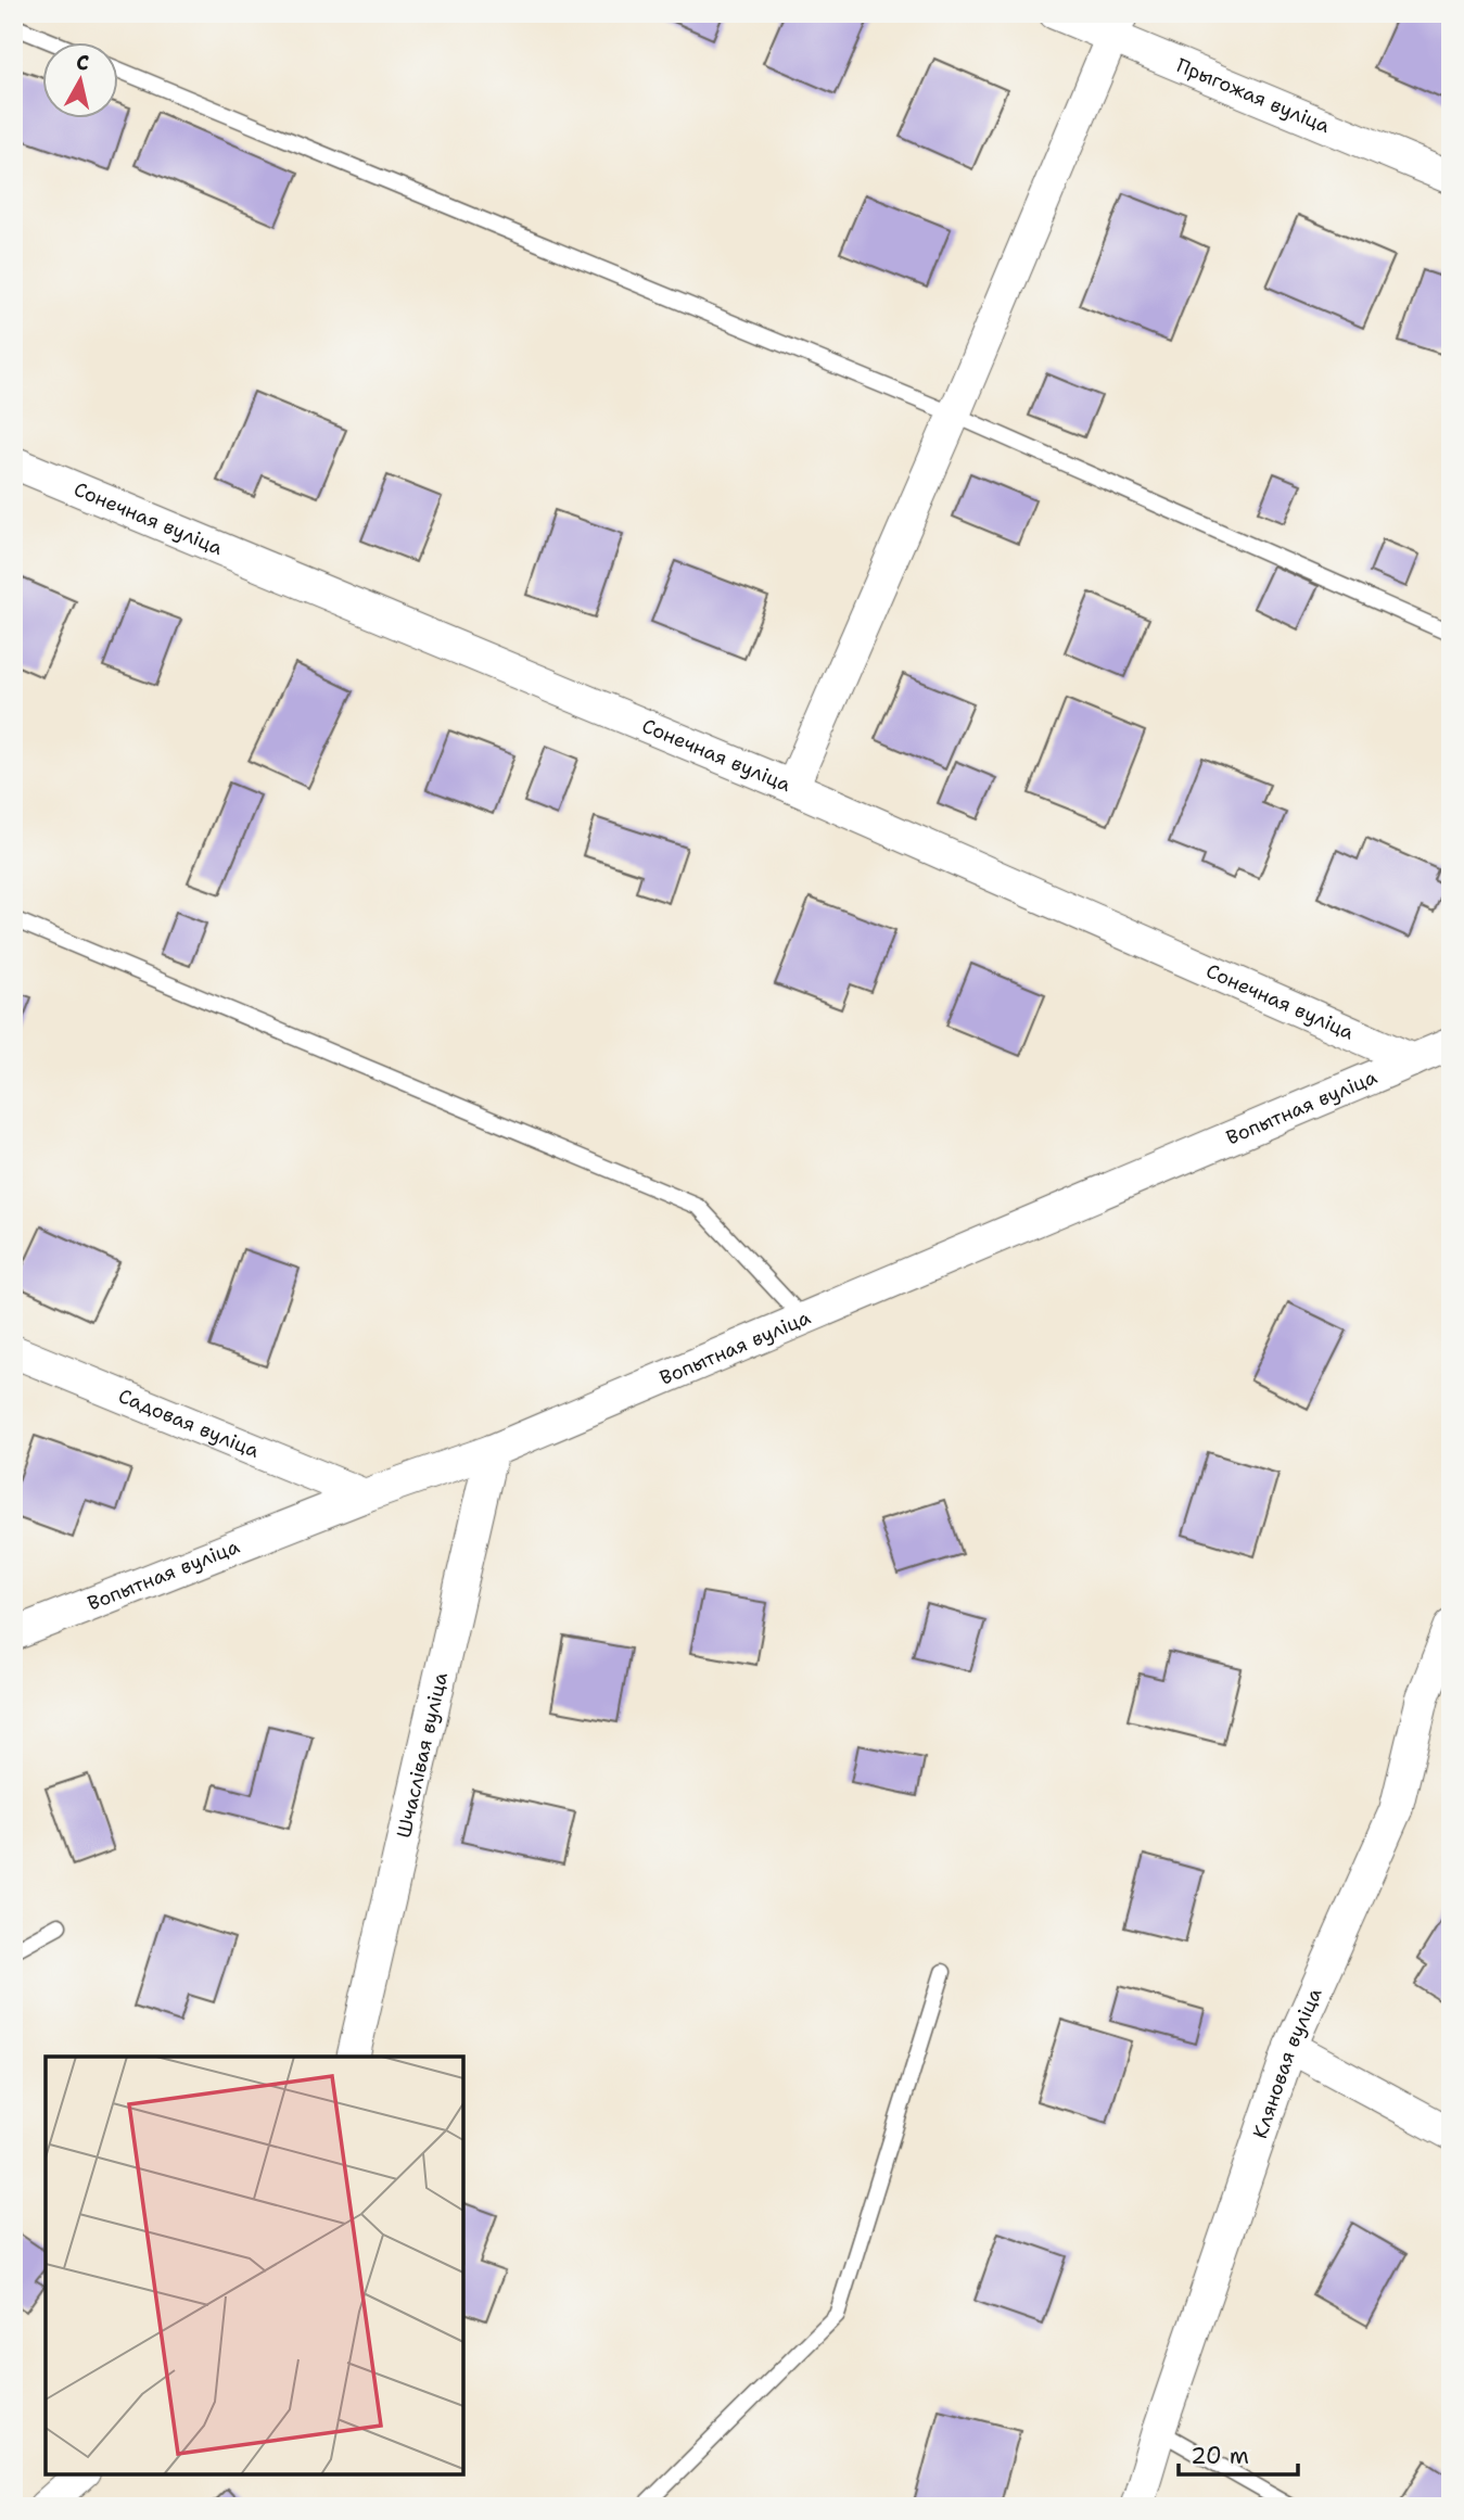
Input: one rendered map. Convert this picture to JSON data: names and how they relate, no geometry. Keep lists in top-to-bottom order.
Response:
{
  "streets": {
    "street": [
      "Прыгожая вуліца",
      "Сонечная вуліца",
      "Вопытная вуліца",
      "Садовая вуліца",
      "Шчаслівая вуліца",
      "Кляновая вуліца"
    ]
  },
  "crossings": [
    ["Сонечная вуліца", "Вопытная вуліца"],
    ["Вопытная вуліца", "Садовая вуліца"],
    ["Вопытная вуліца", "Шчаслівая вуліца"]
  ],
  "scale_bar": "20 m",
  "north": "top"
}
